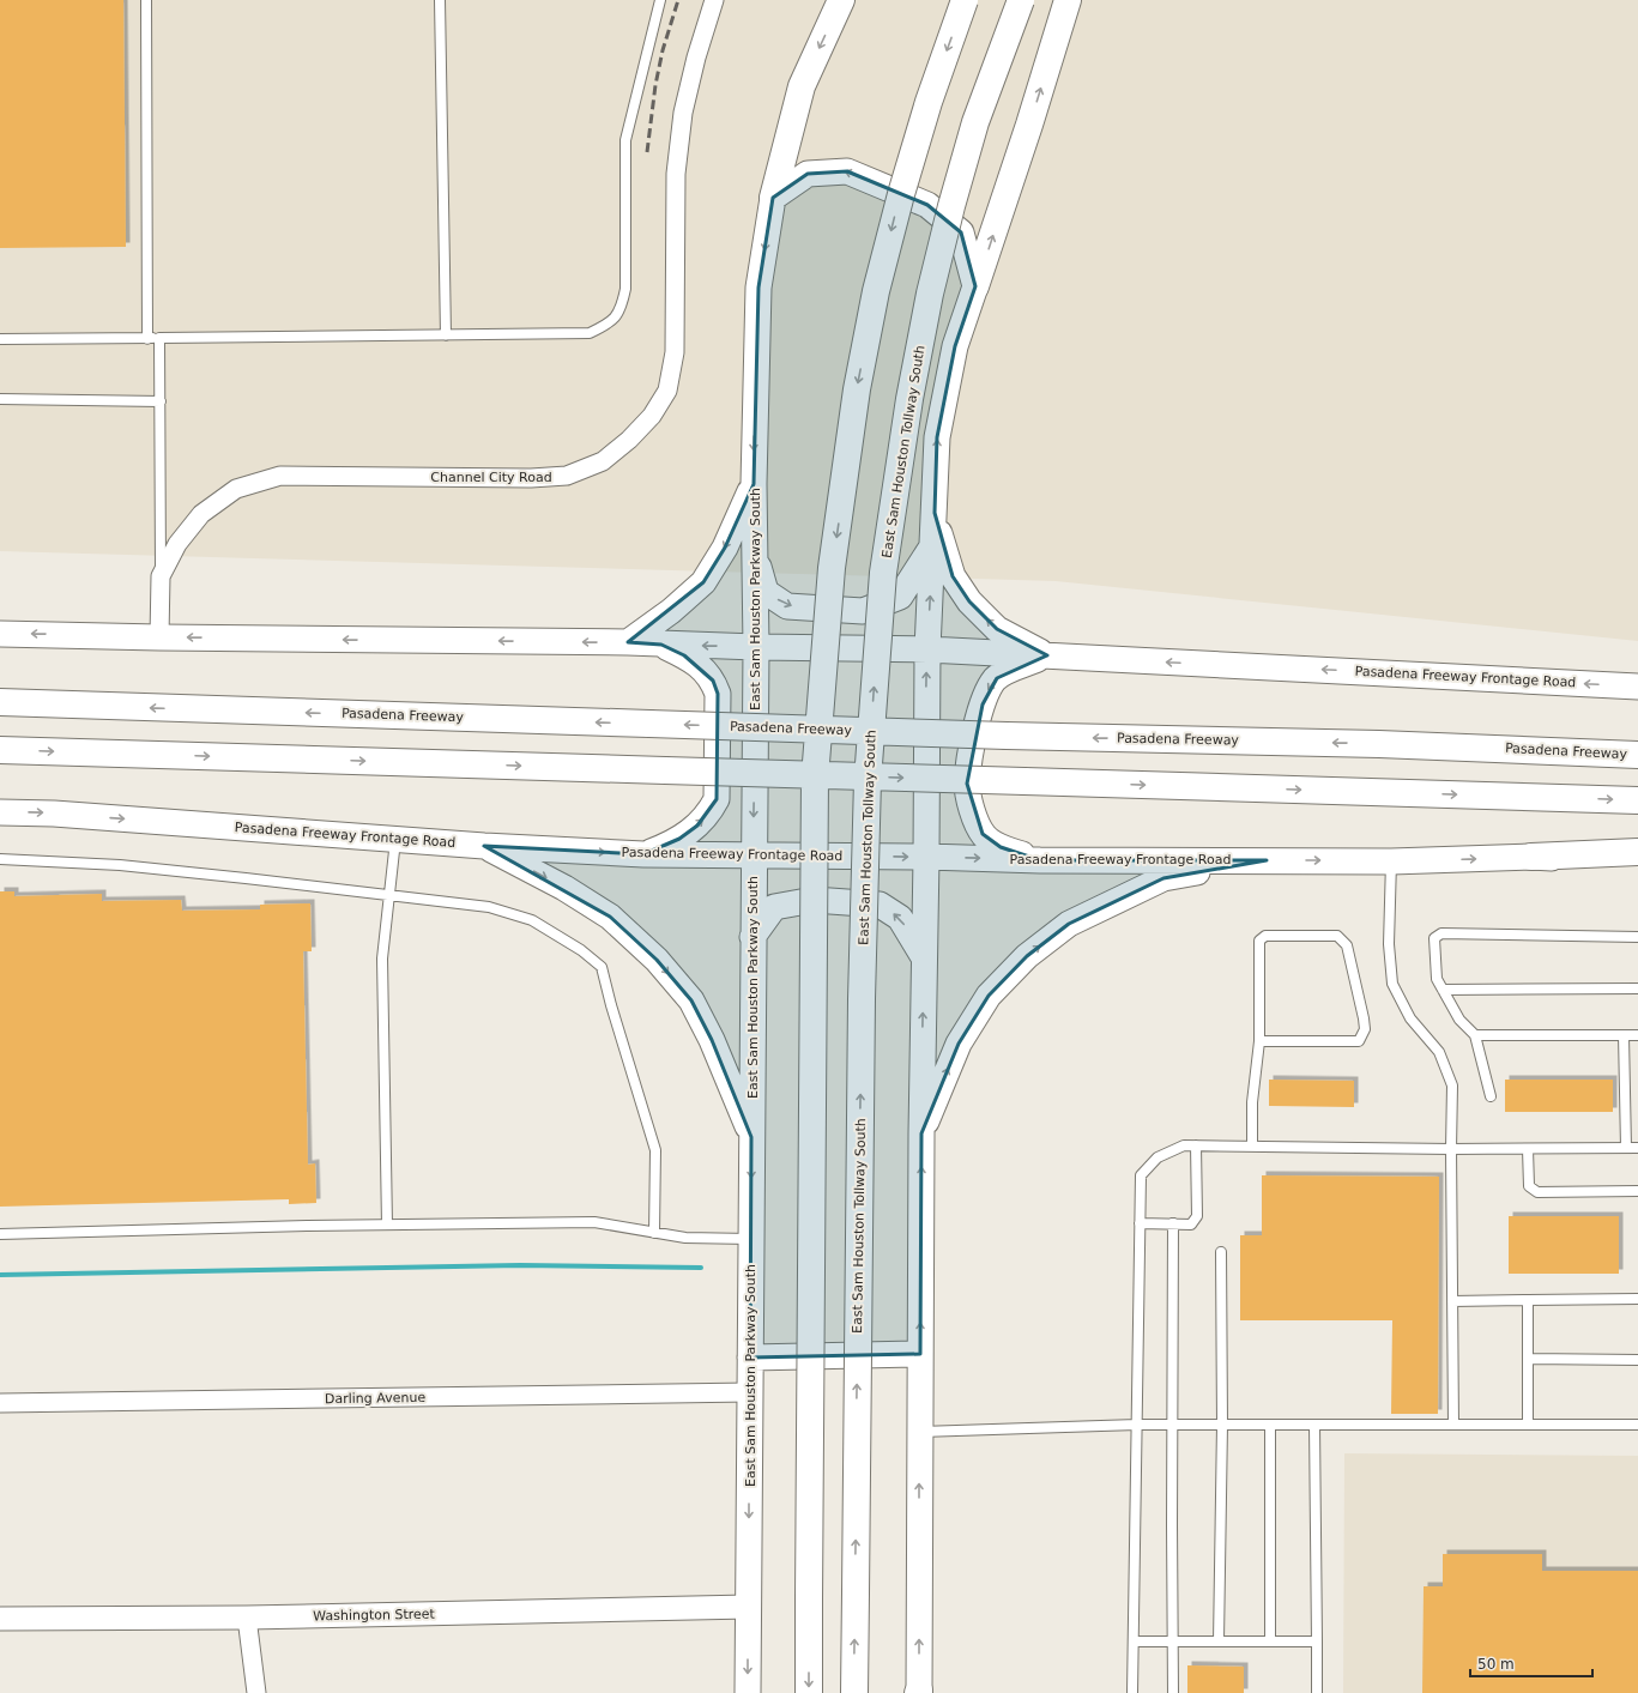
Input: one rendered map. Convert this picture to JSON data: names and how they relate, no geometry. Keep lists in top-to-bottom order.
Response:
{
  "streets": {
    "highway": ["East Sam Houston Tollway South", "Pasadena Freeway"],
    "main road": ["East Sam Houston Parkway South", "Pasadena Freeway Frontage Road"],
    "street": ["Channel City Road", "Darling Avenue", "Washington Street"]
  },
  "crossings": [
    ["Channel City Road", "Pasadena Freeway Frontage Road"],
    ["East Sam Houston Parkway South", "Pasadena Freeway Frontage Road"],
    ["East Sam Houston Parkway South", "Darling Avenue"],
    ["East Sam Houston Parkway South", "Washington Street"]
  ],
  "scale_bar": "50 m"
}
